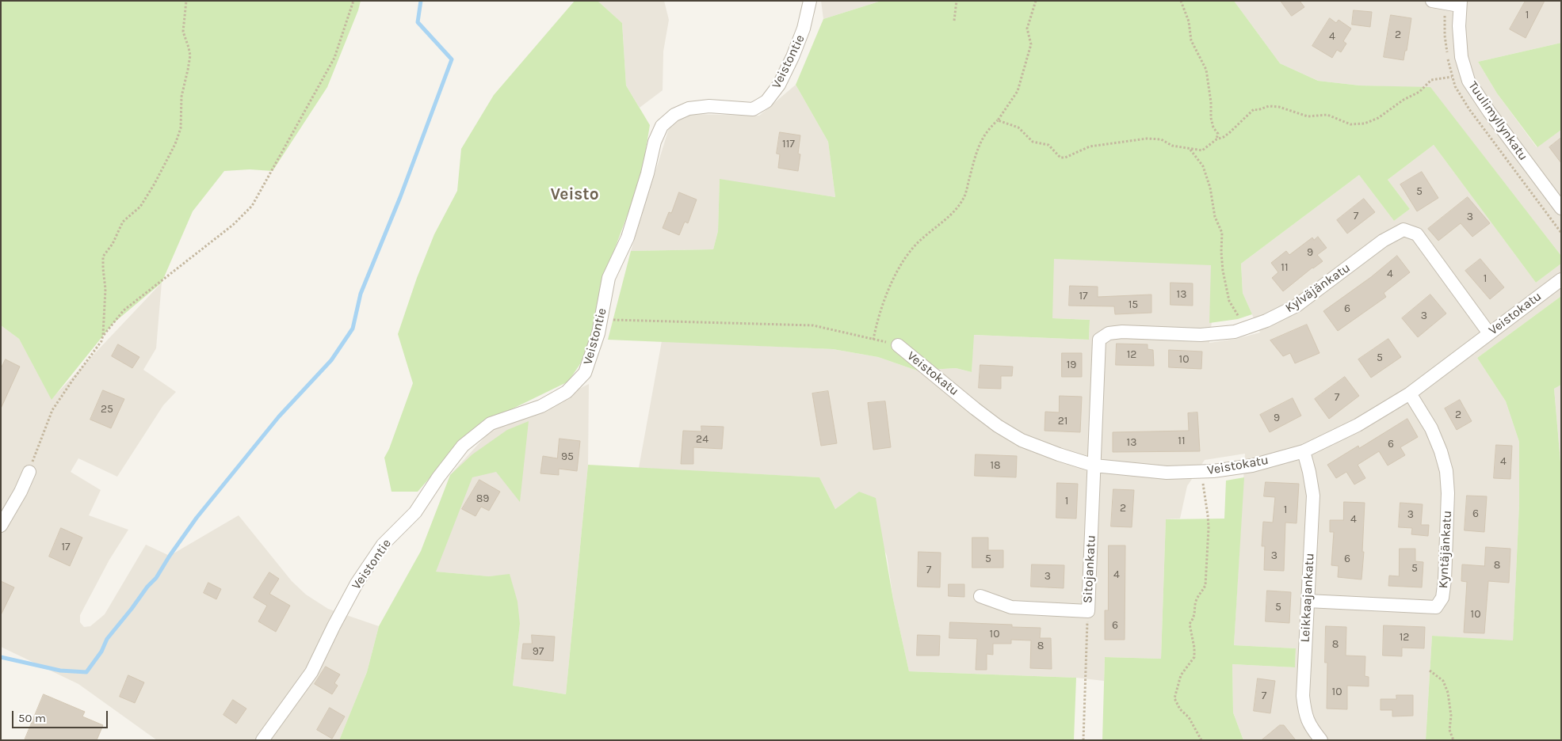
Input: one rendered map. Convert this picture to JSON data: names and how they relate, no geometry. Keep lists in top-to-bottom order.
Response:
{
  "streets": {
    "street": [
      "Veistontie",
      "Tuulimyllynkatu",
      "Kylväjänkatu",
      "Veistokatu",
      "Kyntäjänkatu",
      "Sitojankatu",
      "Leikkaajankatu"
    ]
  },
  "crossings": [
    ["Kylväjänkatu", "Veistokatu"],
    ["Kylväjänkatu", "Sitojankatu"],
    ["Veistokatu", "Kyntäjänkatu"],
    ["Veistokatu", "Sitojankatu"],
    ["Veistokatu", "Leikkaajankatu"],
    ["Kyntäjänkatu", "Leikkaajankatu"]
  ],
  "districts": ["Veisto"],
  "house_numbers": [
    "1",
    "2",
    "4",
    "117",
    "5",
    "7",
    "3",
    "9",
    "11",
    "4",
    "1",
    "13",
    "17",
    "15",
    "6",
    "3",
    "12",
    "5",
    "10",
    "19",
    "7",
    "25",
    "2",
    "9",
    "21",
    "24",
    "11",
    "13",
    "6",
    "95",
    "4",
    "18",
    "89",
    "1",
    "2",
    "1",
    "6",
    "3",
    "4",
    "17",
    "3",
    "5",
    "6",
    "8",
    "5",
    "7",
    "4",
    "3",
    "5",
    "10",
    "6",
    "10",
    "12",
    "8",
    "8",
    "97",
    "10",
    "7"
  ],
  "scale_bar": "50 m"
}
